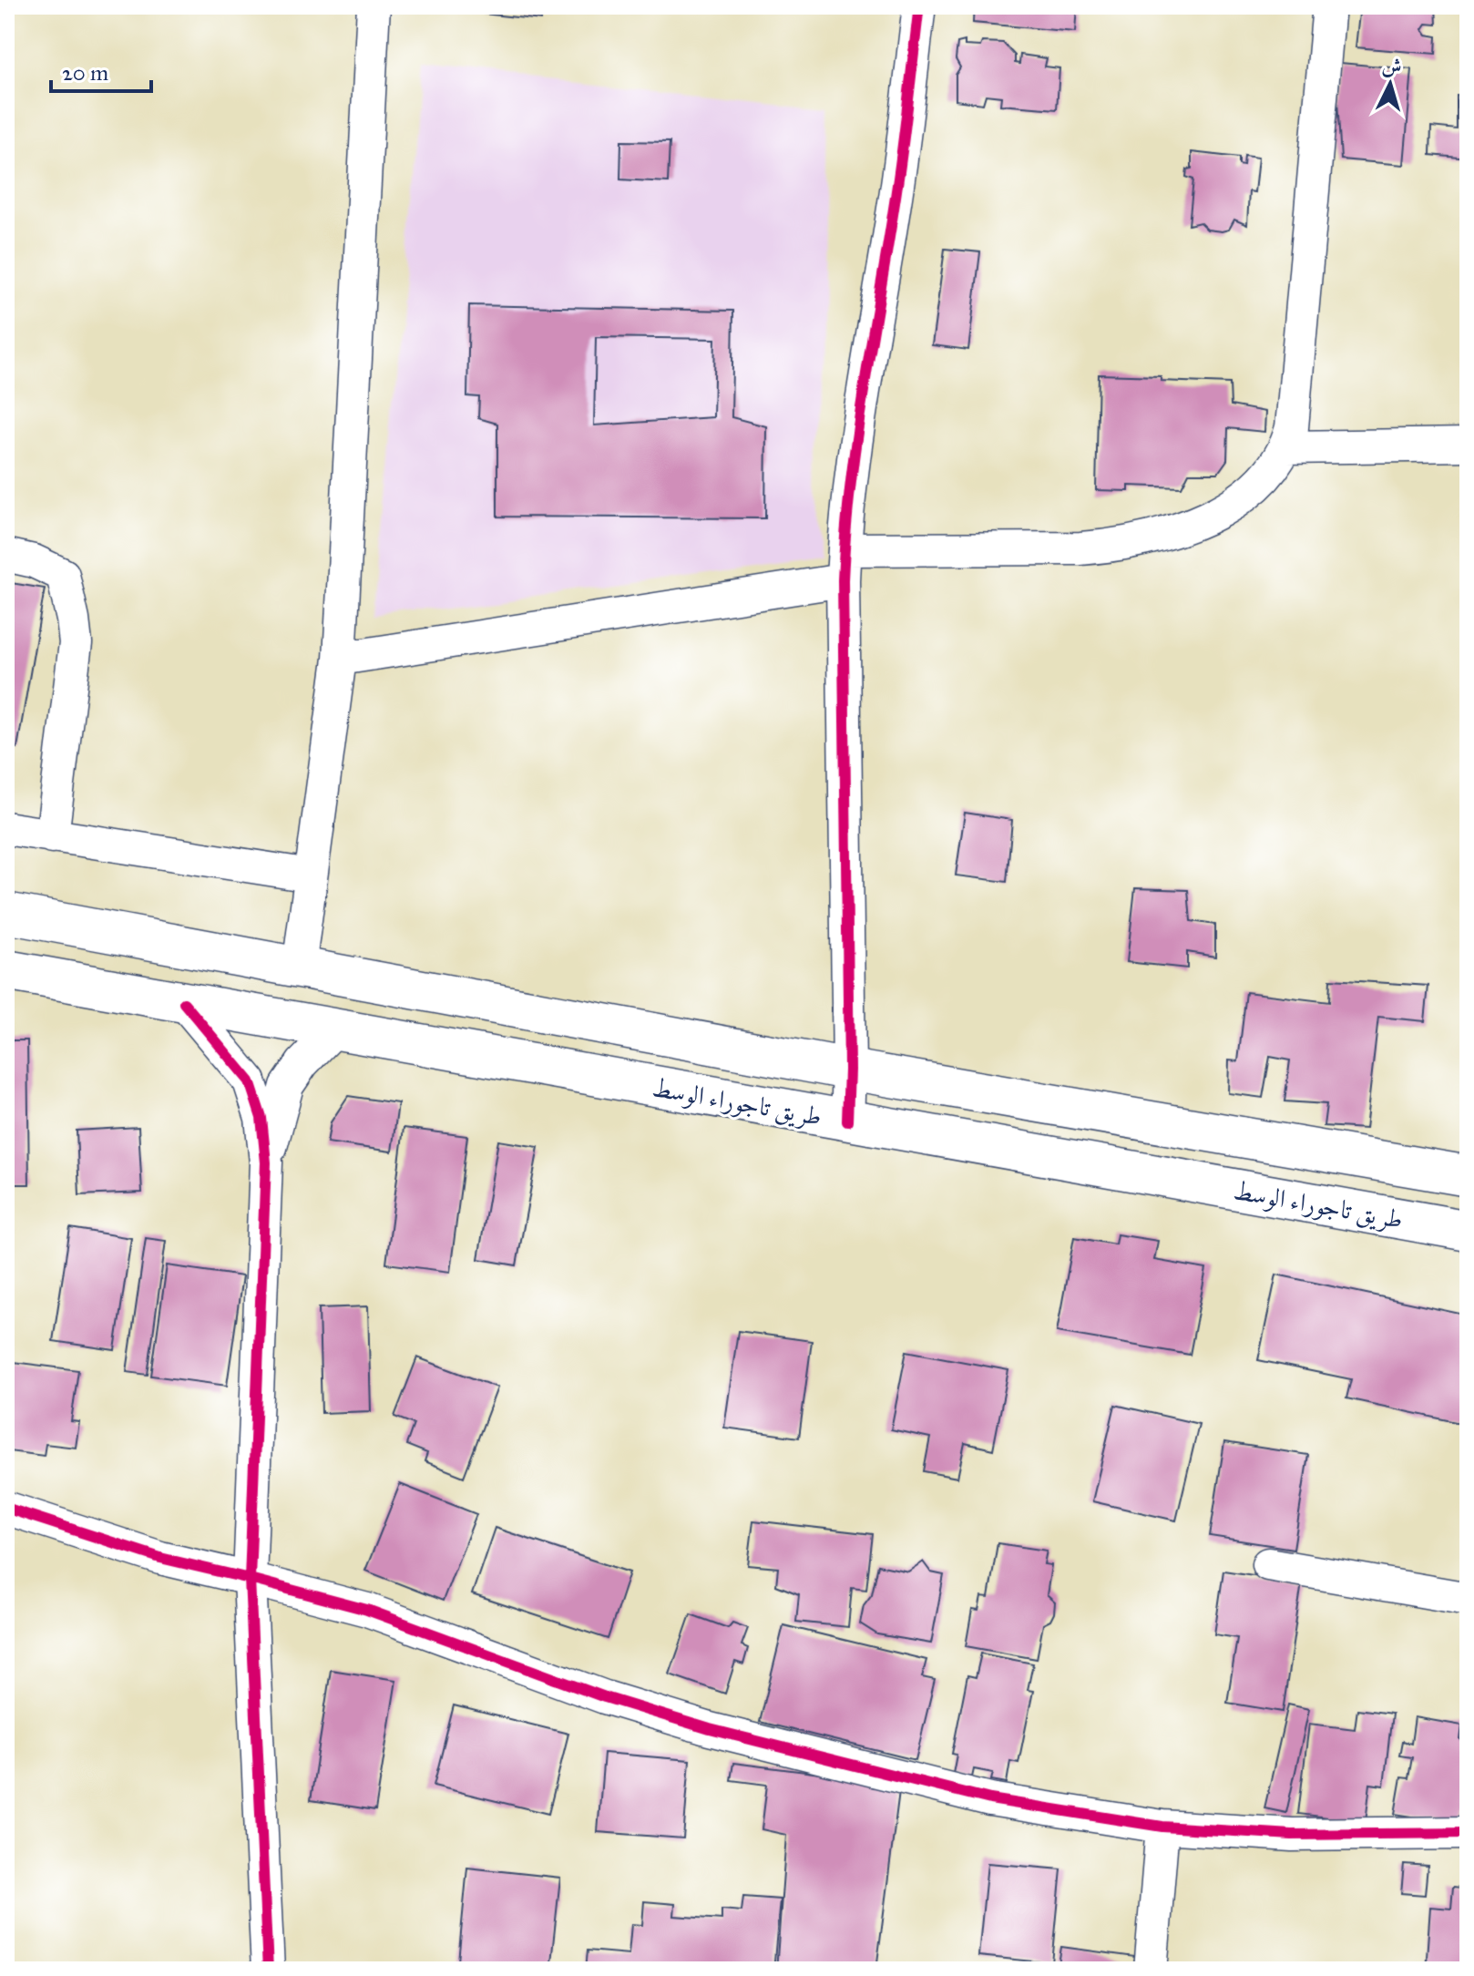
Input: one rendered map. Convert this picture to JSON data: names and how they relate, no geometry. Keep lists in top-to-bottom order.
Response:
{
  "streets": {
    "main road": ["طريق تاجوراء الوسط"]
  },
  "scale_bar": "20 m",
  "north": "top"
}
